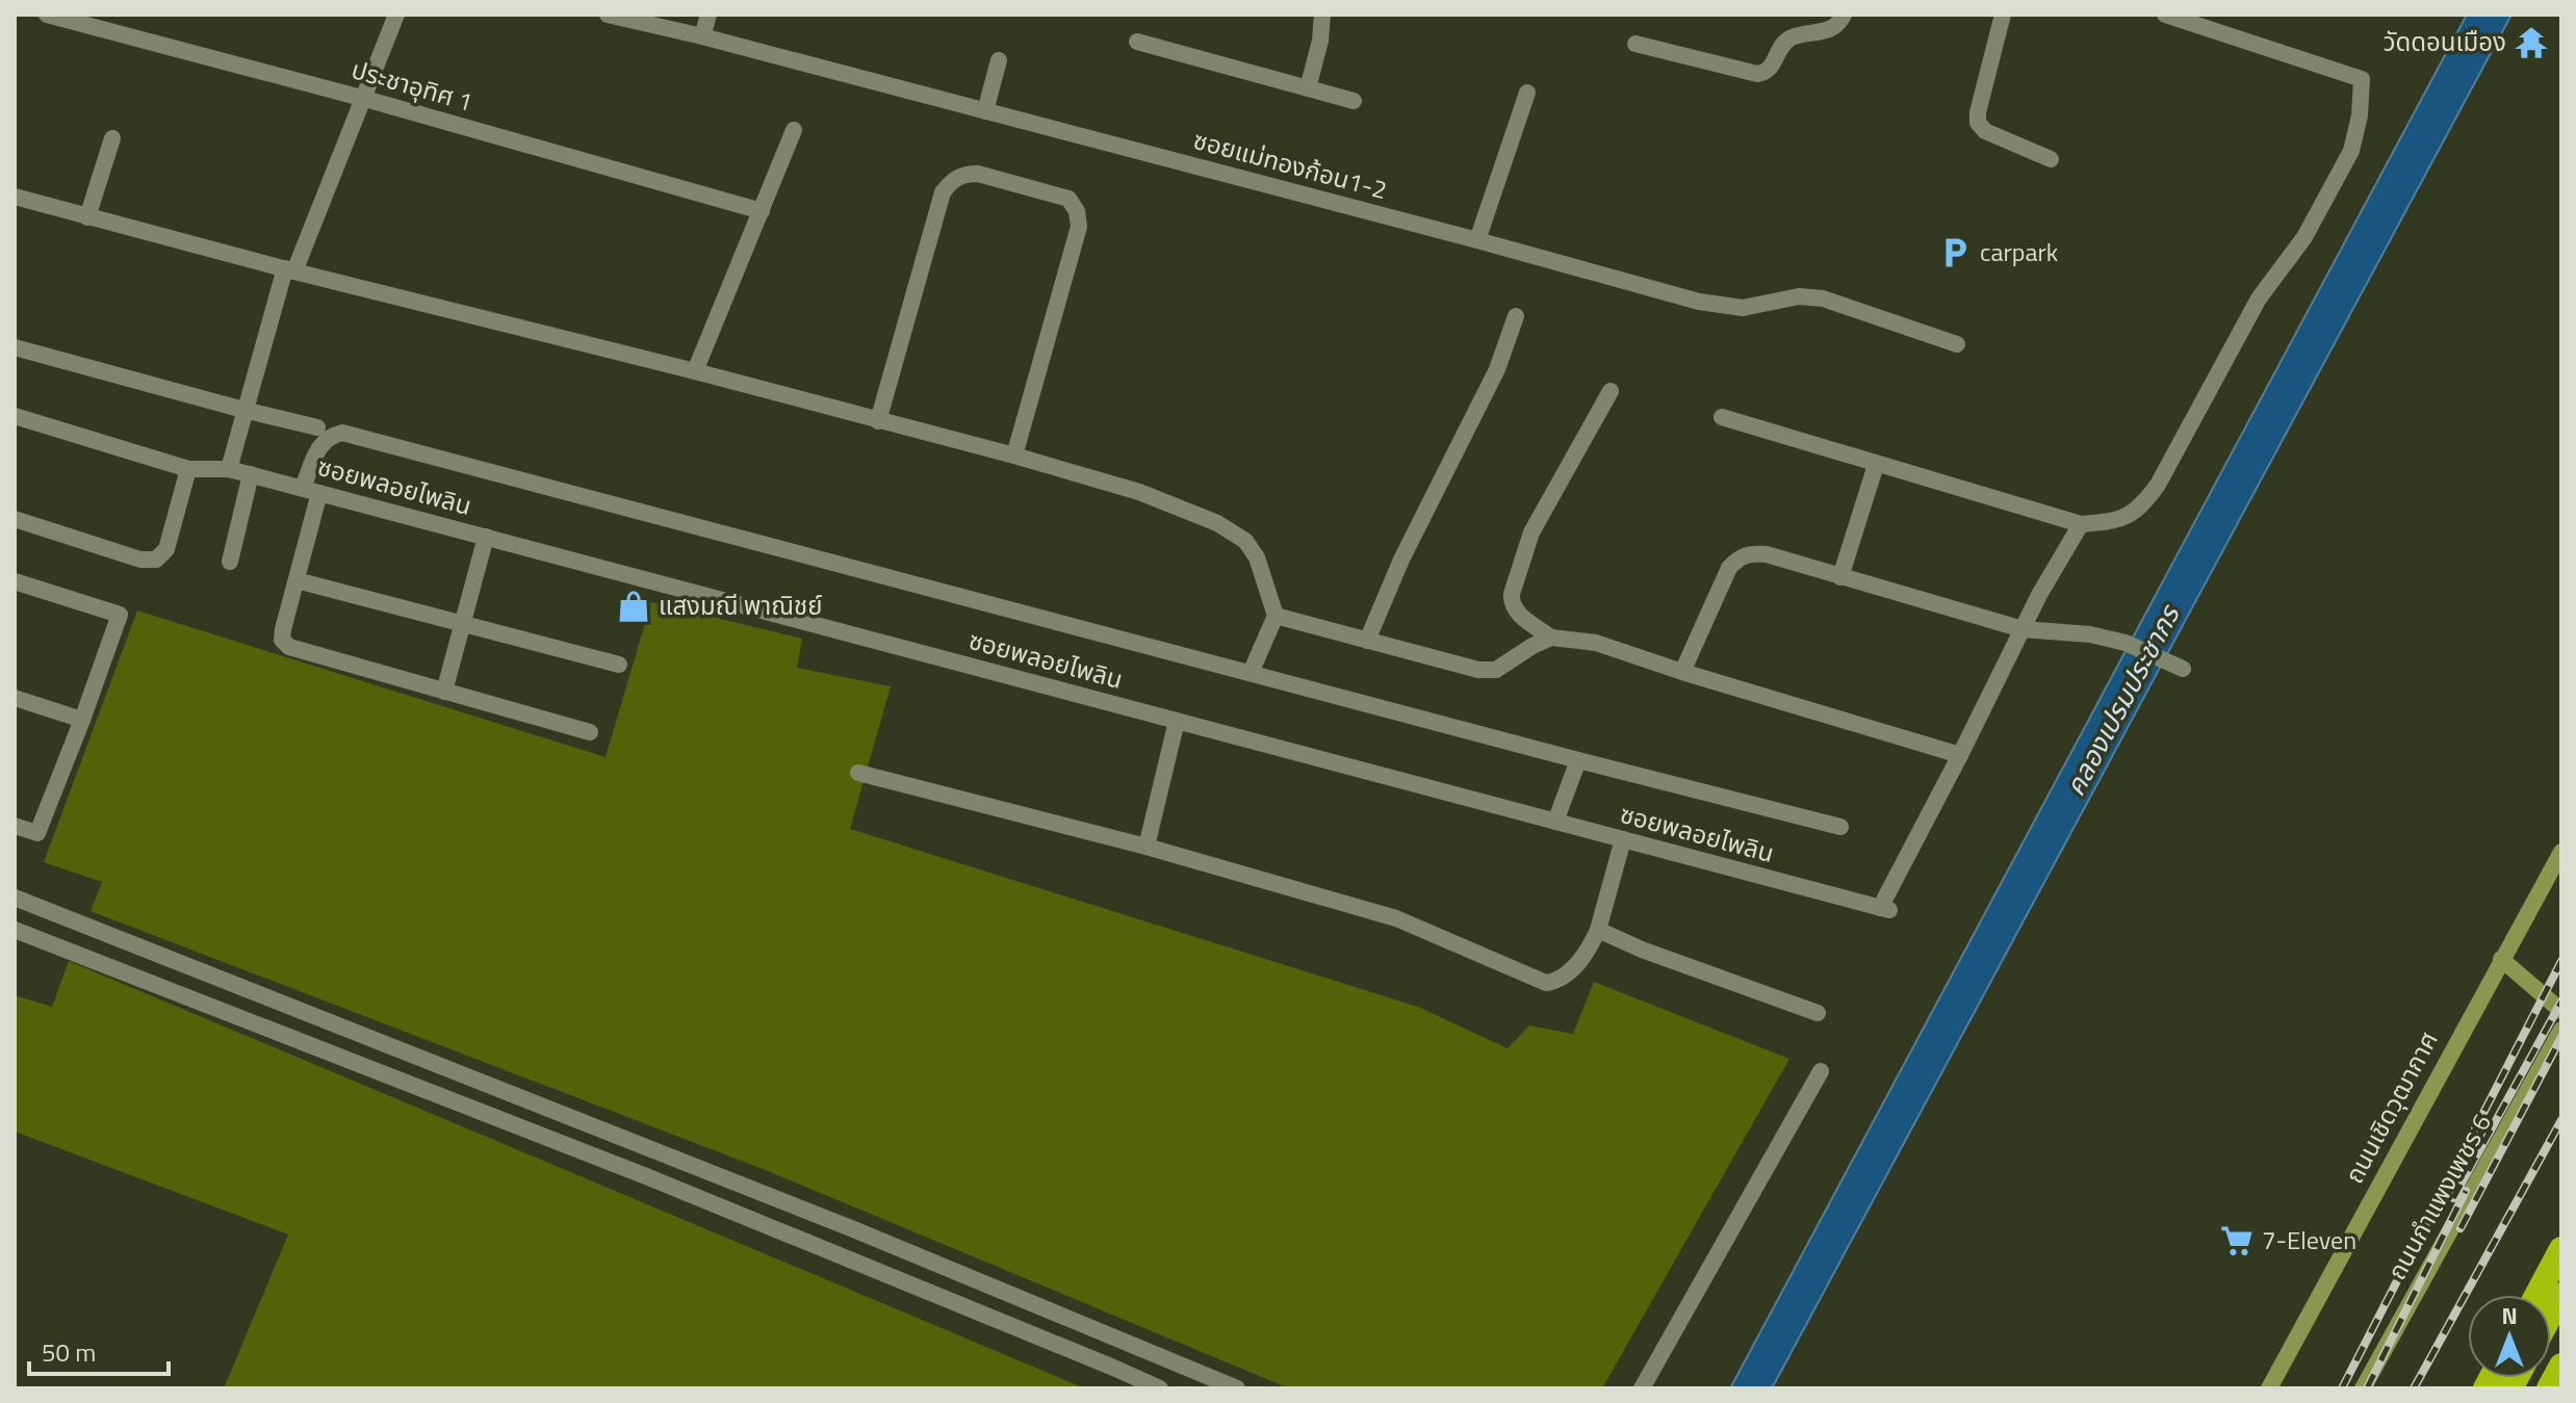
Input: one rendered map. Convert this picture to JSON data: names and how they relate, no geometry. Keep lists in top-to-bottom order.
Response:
{
  "streets": {
    "main road": ["ถนนเชิดวุฒากาศ", "ถนนกำแพงเพชร 6"],
    "street": ["ประชาอุทิศ 1", "ซอยแม่ทองก้อน1-2", "ซอยพลอยไพลิน"]
  },
  "water": ["คลองเปรมประชากร"],
  "places": {
    "temple": ["วัดดอนเมือง"],
    "parking": ["carpark"],
    "shop": ["แสงมณี พาณิชย์"],
    "supermarket": ["7-Eleven"]
  },
  "scale_bar": "50 m",
  "north": "top"
}
